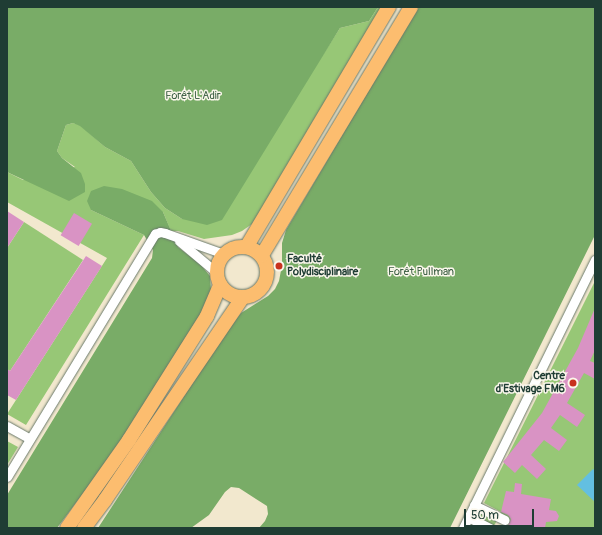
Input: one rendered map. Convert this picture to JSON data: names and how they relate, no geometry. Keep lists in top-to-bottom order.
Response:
{
  "parks": ["Forêt L'Adir", "Forêt Pullman"],
  "places": ["Faculté Polydisciplinaire", "Centre d'Estivage FM6"],
  "scale_bar": "50 m"
}
